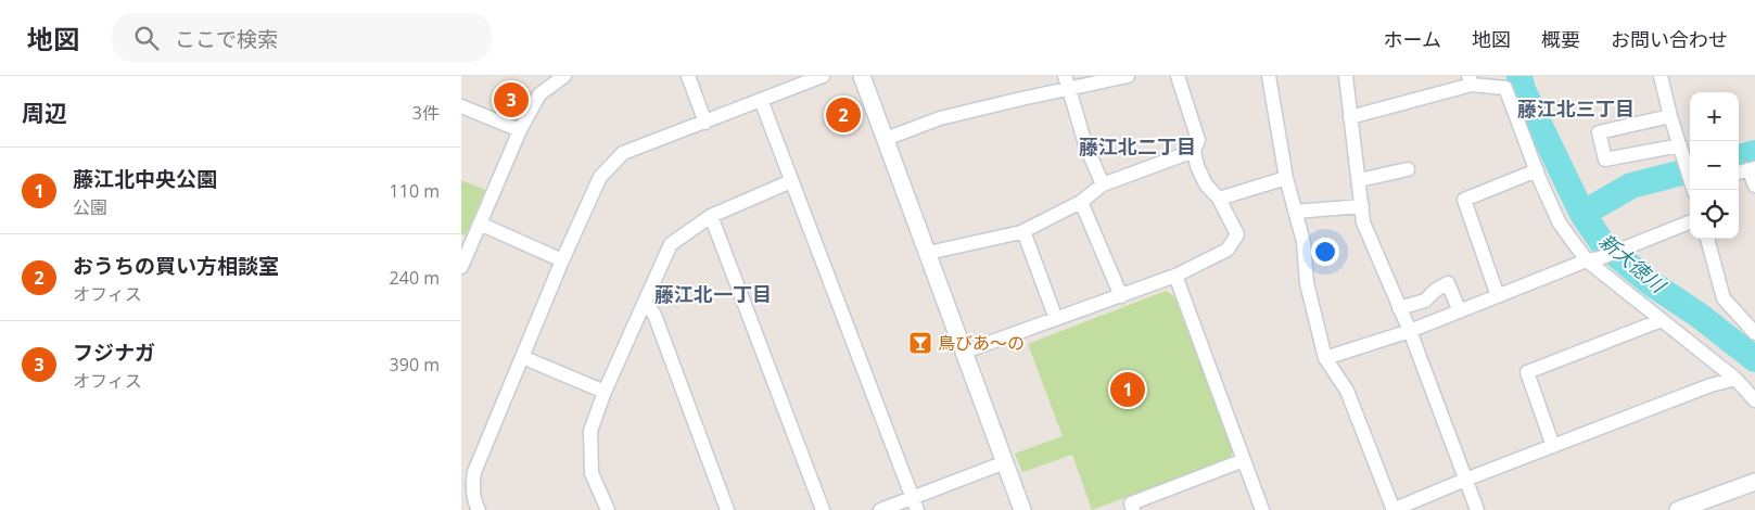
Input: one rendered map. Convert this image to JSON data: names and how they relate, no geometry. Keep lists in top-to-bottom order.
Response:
{
  "districts": ["藤江北三丁目", "藤江北二丁目", "藤江北一丁目"],
  "water": ["新大徳川"],
  "places": {
    "bar": ["鳥びあ〜の"]
  },
  "page": {
    "header": "地図",
    "search": "ここで検索",
    "nav": [
      "ホーム",
      "地図",
      "概要",
      "お問い合わせ"
    ],
    "heading": ["周辺", "3件"],
    "pins": ["3", "2", "1"],
    "map_buttons": ["+", "−"],
    "list": [
      {
        "mark": "1",
        "name": "藤江北中央公園",
        "note": "公園",
        "value": "110 m"
      },
      {
        "mark": "2",
        "name": "おうちの買い方相談室",
        "note": "オフィス",
        "value": "240 m"
      },
      {
        "mark": "3",
        "name": "フジナガ",
        "note": "オフィス",
        "value": "390 m"
      }
    ]
  }
}
